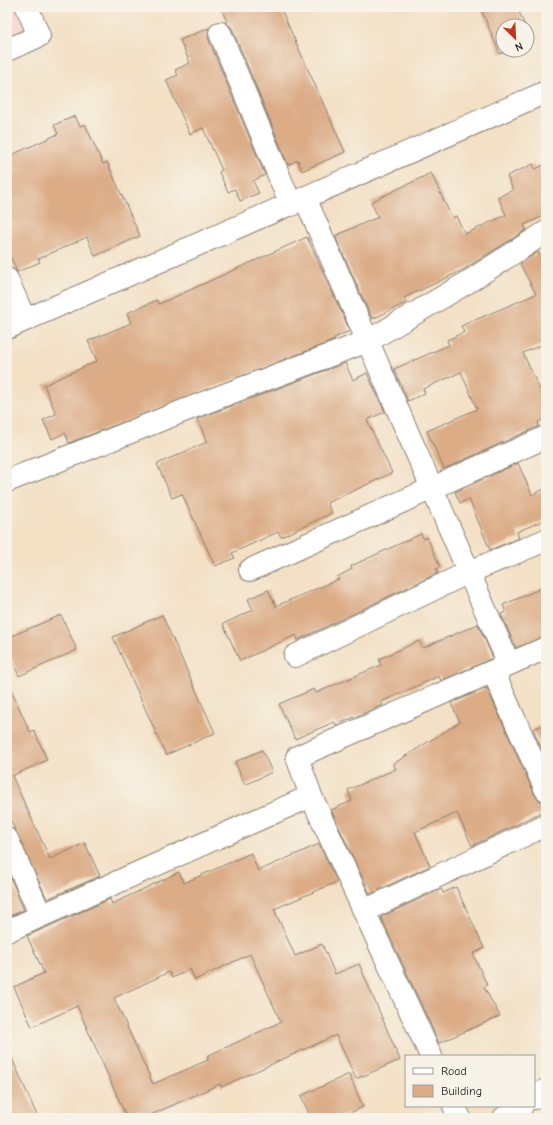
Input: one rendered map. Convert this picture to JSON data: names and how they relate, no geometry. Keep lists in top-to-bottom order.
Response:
{
  "legend": ["Road", "Building"],
  "north": "bottom right"
}
